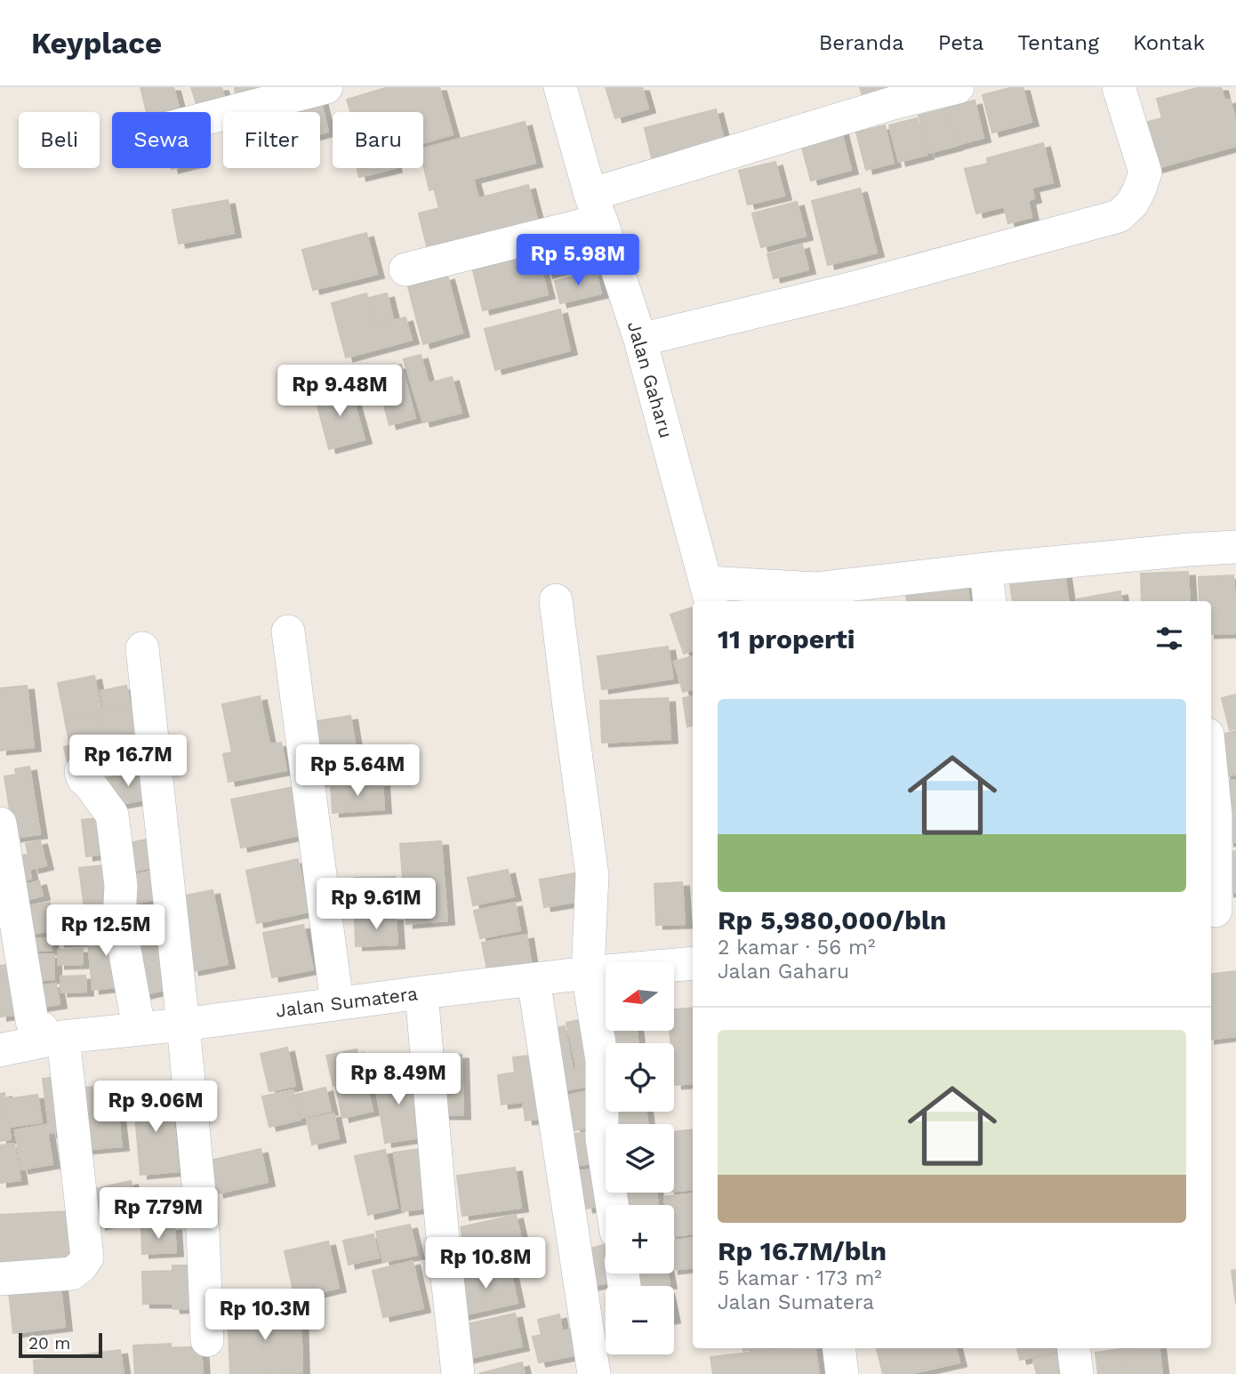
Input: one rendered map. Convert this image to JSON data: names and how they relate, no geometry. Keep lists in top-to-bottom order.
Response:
{
  "streets": {
    "street": ["Jalan Gaharu", "Jalan Sumatera"]
  },
  "scale_bar": "20 m",
  "north": "left",
  "page": {
    "header": "Keyplace",
    "nav": [
      "Beranda",
      "Peta",
      "Tentang",
      "Kontak"
    ],
    "chip": [
      "Beli",
      "Sewa",
      "Filter",
      "Baru"
    ],
    "price": [
      "Rp 5.98M",
      "Rp 9.48M",
      "Rp 16.7M",
      "Rp 5.64M",
      "Rp 9.61M",
      "Rp 12.5M",
      "Rp 8.49M",
      "Rp 9.06M",
      "Rp 7.79M",
      "Rp 10.8M",
      "Rp 10.3M"
    ],
    "heading": "11 properti",
    "list": [
      {
        "name": "Rp 5,980,000/bln",
        "note": "2 kamar · 56 m² · Jalan Gaharu"
      },
      {
        "name": "Rp 16.7M/bln",
        "note": "5 kamar · 173 m² · Jalan Sumatera"
      }
    ],
    "map_buttons": ["+", "−"],
    "scale": "20 m"
  }
}
